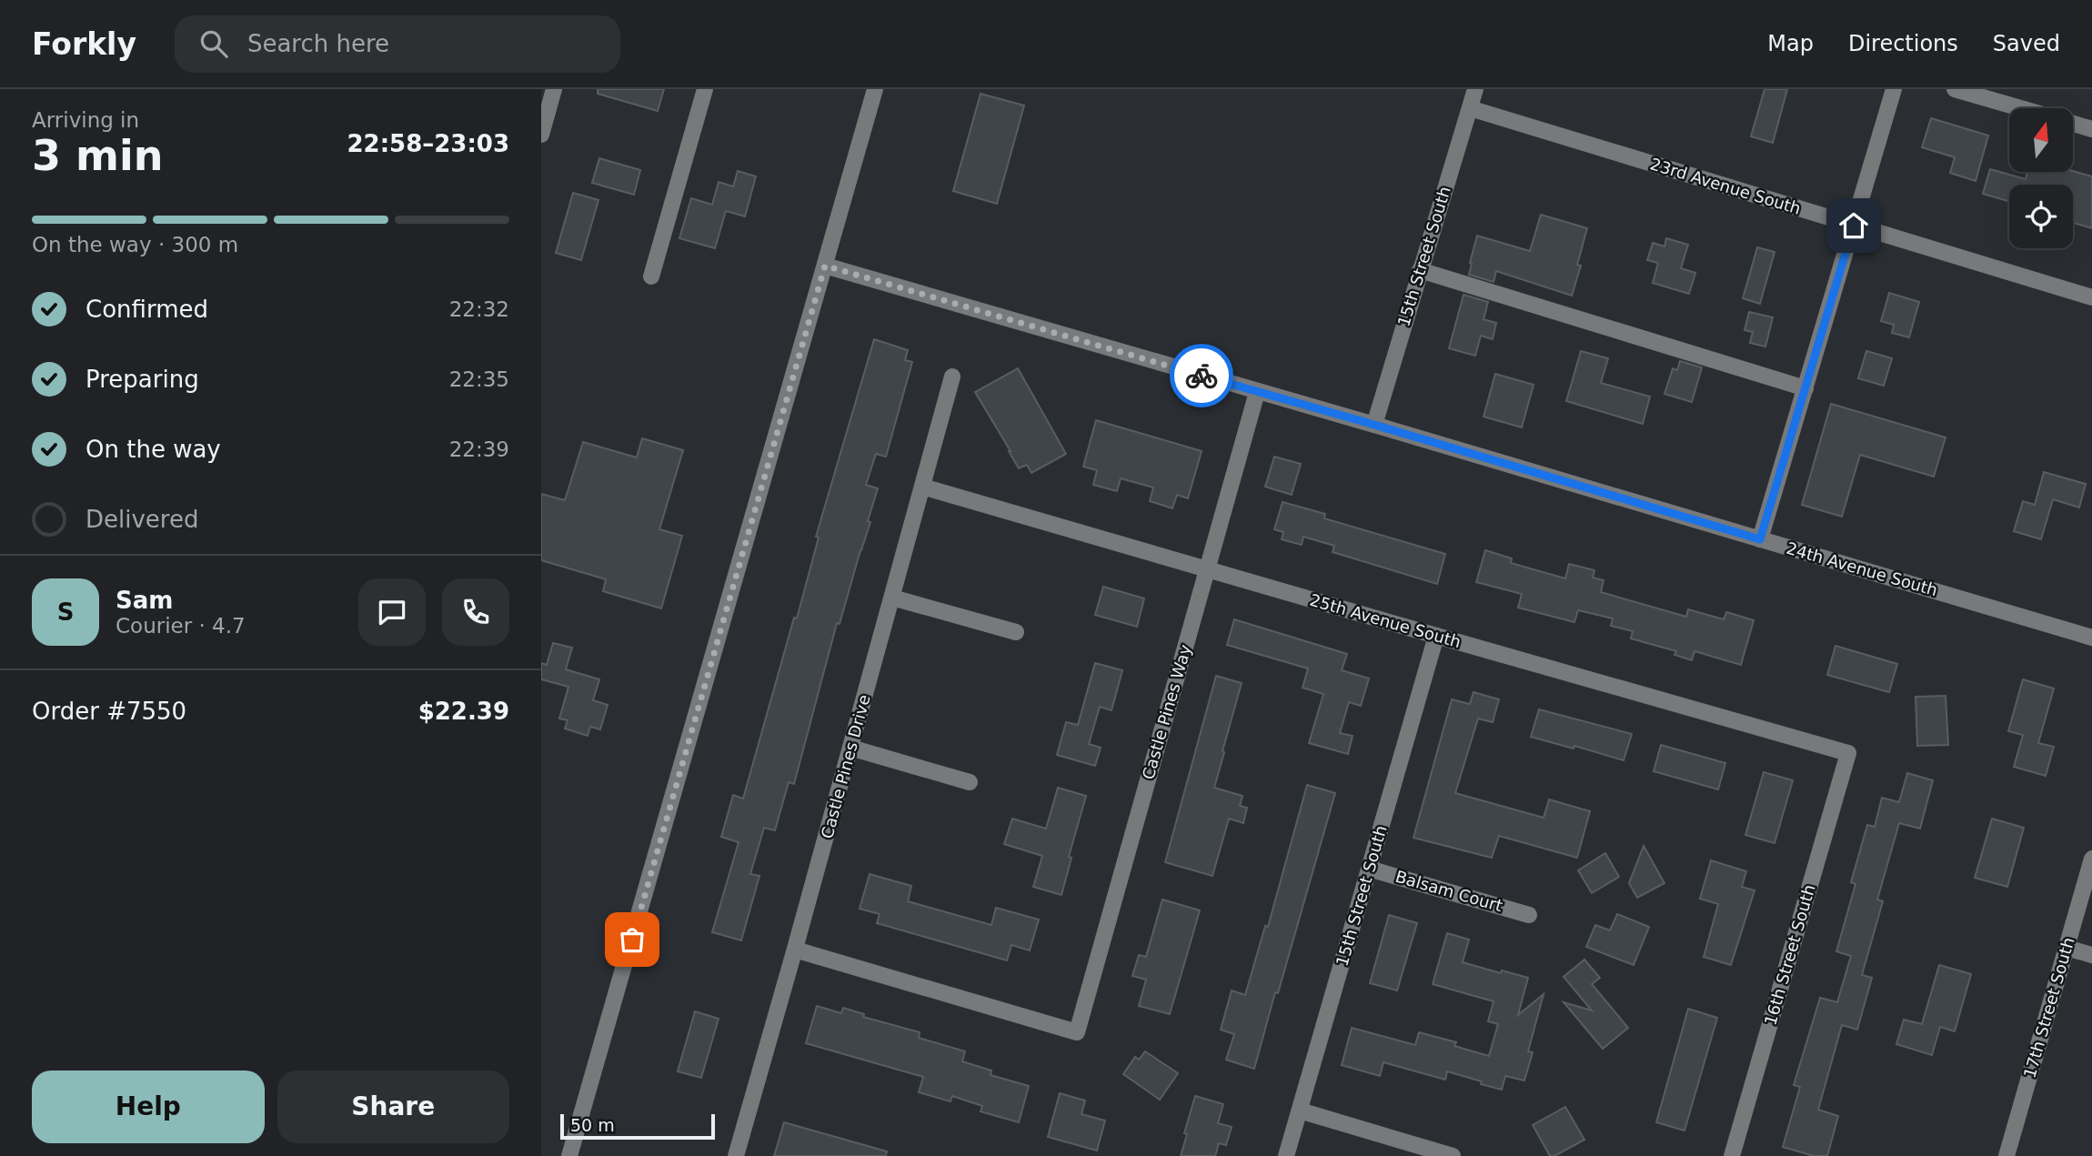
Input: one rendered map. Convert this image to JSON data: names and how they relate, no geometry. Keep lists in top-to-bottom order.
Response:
{
  "streets": {
    "street": [
      "23rd Avenue South",
      "15th Street South",
      "24th Avenue South",
      "25th Avenue South",
      "Castle Pines Way",
      "Castle Pines Drive",
      "Balsam Court",
      "16th Street South",
      "17th Street South"
    ]
  },
  "crossings": [
    ["23rd Avenue South", "15th Street South"],
    ["15th Street South", "24th Avenue South"],
    ["15th Street South", "25th Avenue South"],
    ["15th Street South", "Balsam Court"],
    ["24th Avenue South", "Castle Pines Way"],
    ["25th Avenue South", "Castle Pines Way"],
    ["25th Avenue South", "Castle Pines Drive"],
    ["25th Avenue South", "16th Street South"],
    ["Castle Pines Way", "Castle Pines Drive"]
  ],
  "scale_bar": "50 m",
  "north": "top",
  "page": {
    "header": "Forkly",
    "search": "Search here",
    "nav": ["Map", "Directions", "Saved"],
    "heading": ["3 min", "Arriving in", "22:58–23:03"],
    "panel": [
      "Sam",
      "Courier · 4.7",
      "Order #7550",
      "$22.39"
    ],
    "bar": "On the way · 300 m",
    "list": [
      ["Confirmed", "22:32"],
      ["Preparing", "22:35"],
      ["On the way", "22:39"],
      "Delivered"
    ],
    "round": "S",
    "buttons": ["Help", "Share"],
    "scale": "50 m"
  }
}
